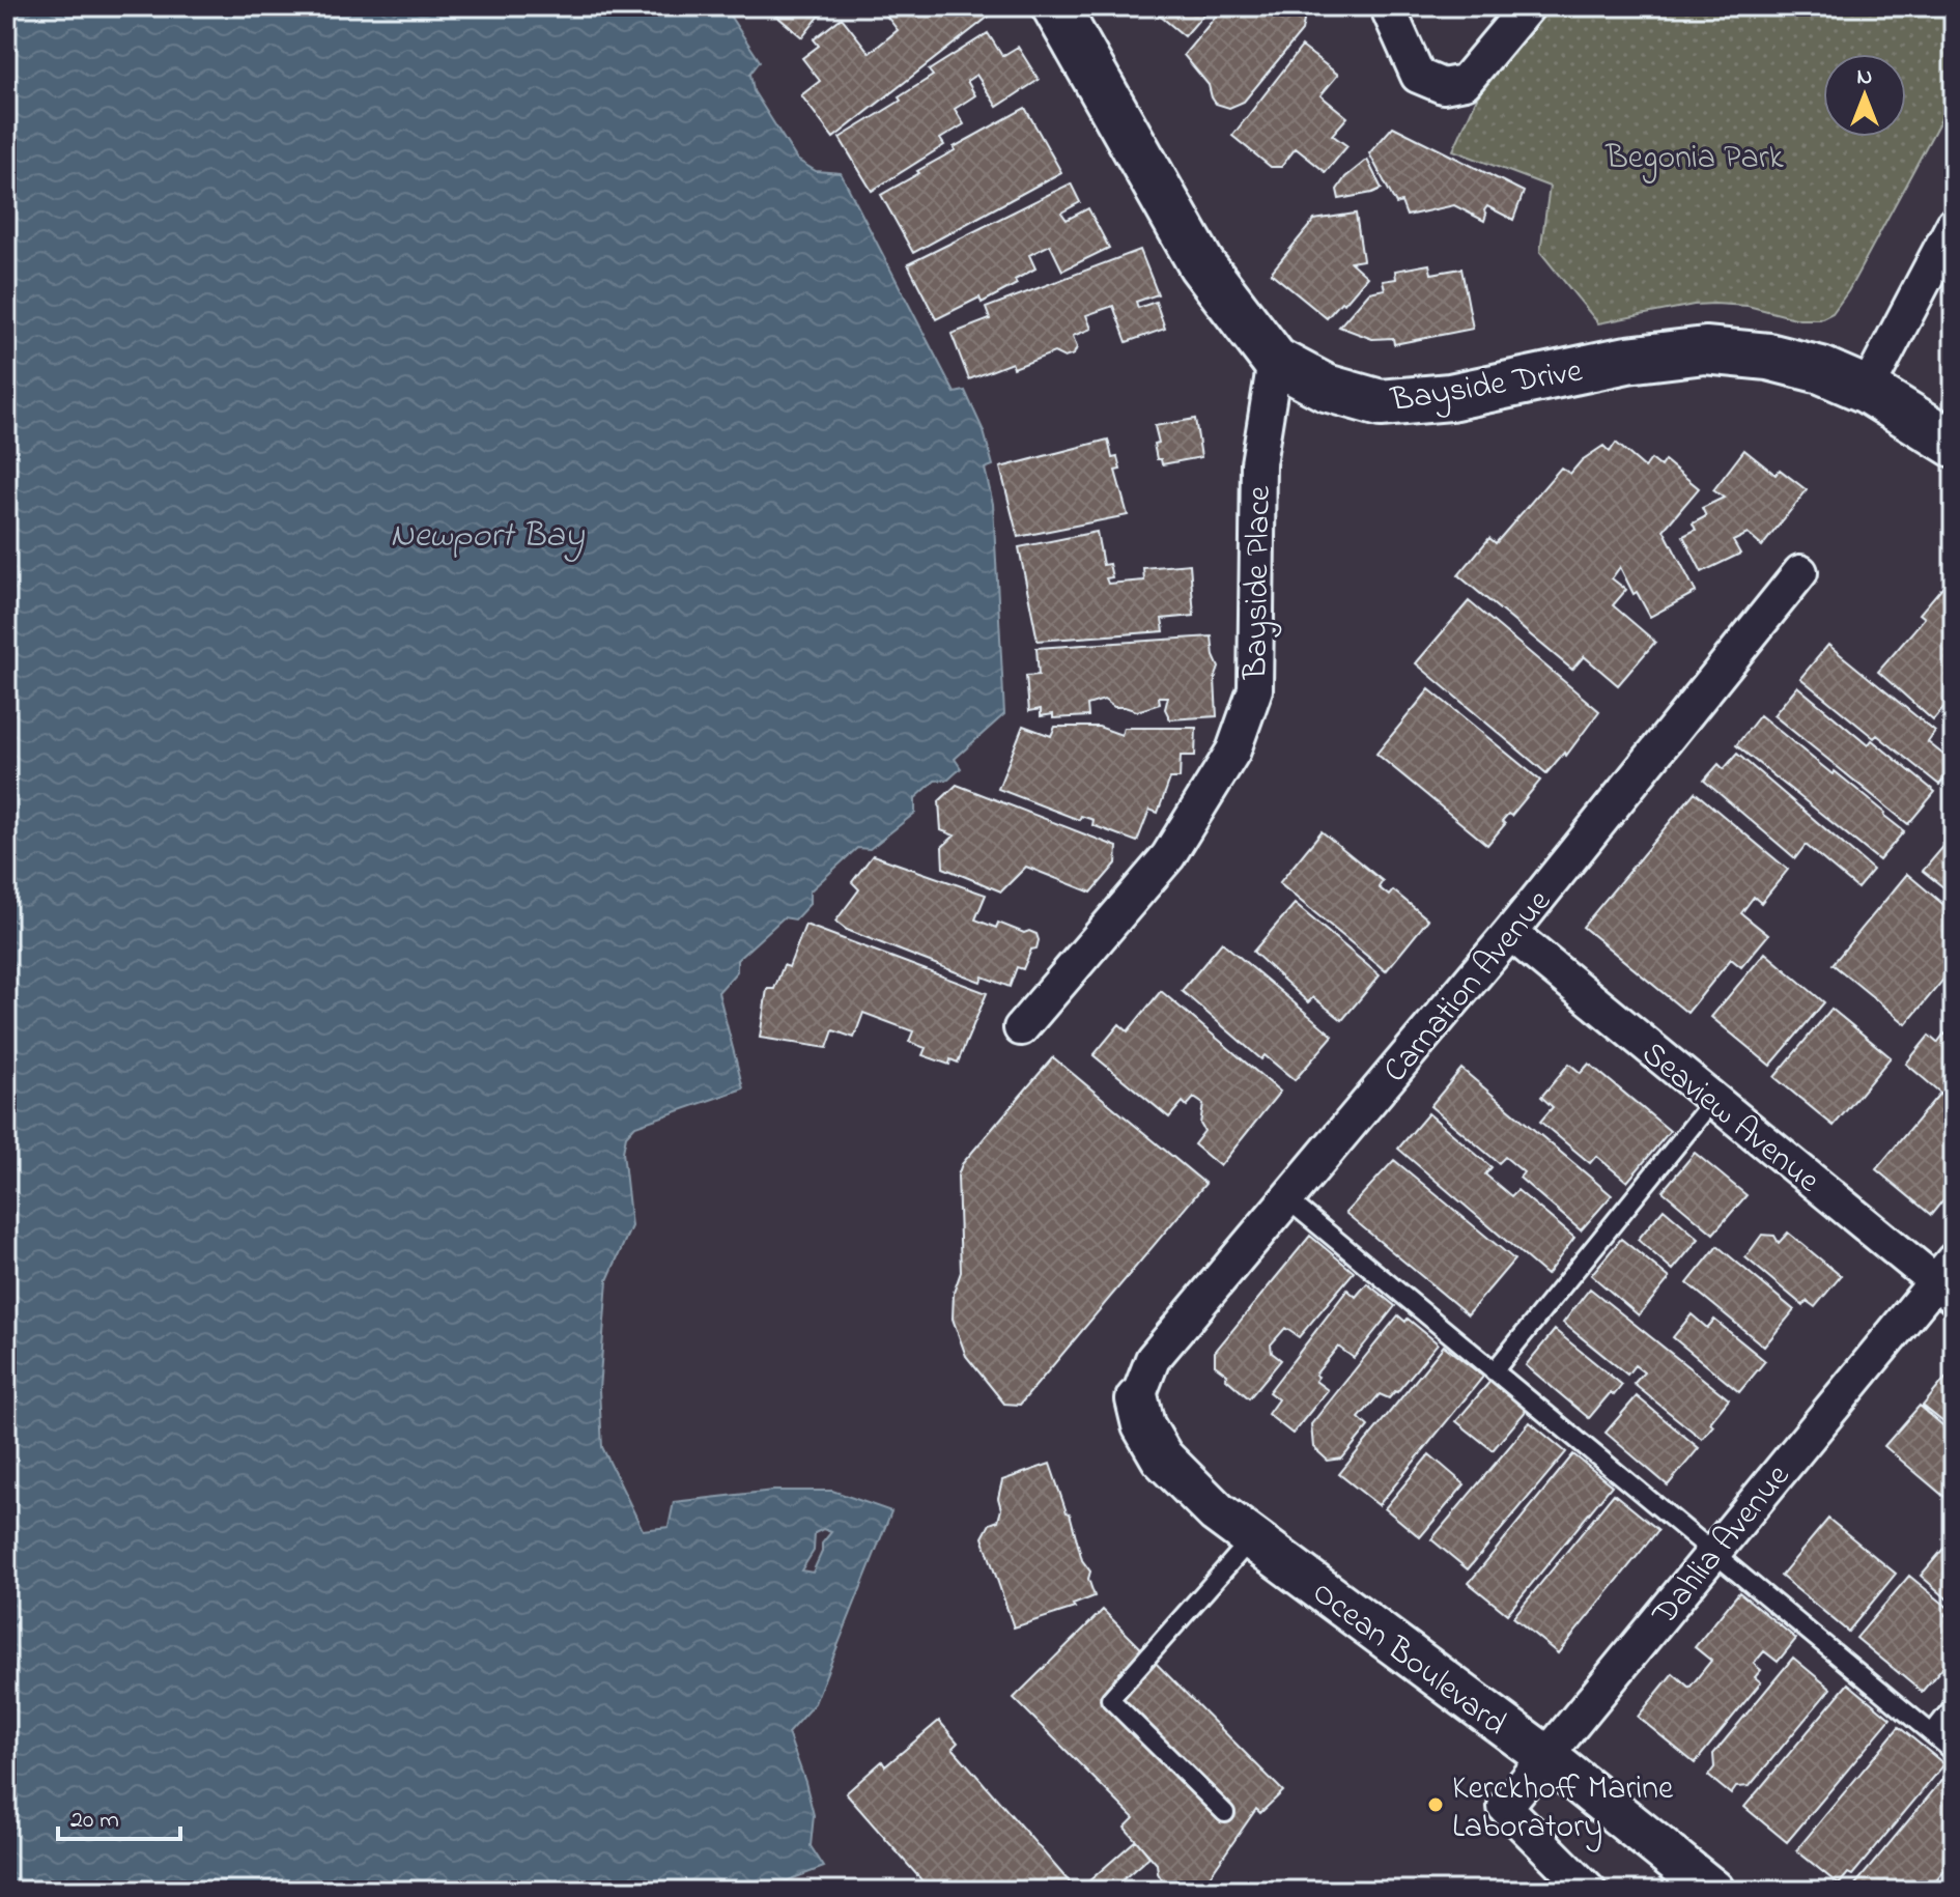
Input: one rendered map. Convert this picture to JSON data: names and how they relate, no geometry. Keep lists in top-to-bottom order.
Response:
{
  "streets": {
    "main road": ["Bayside Drive"],
    "street": [
      "Bayside Place",
      "Carnation Avenue",
      "Seaview Avenue",
      "Dahlia Avenue",
      "Ocean Boulevard"
    ]
  },
  "crossings": [
    ["Bayside Drive", "Bayside Place"],
    ["Carnation Avenue", "Seaview Avenue"],
    ["Carnation Avenue", "Ocean Boulevard"],
    ["Seaview Avenue", "Dahlia Avenue"],
    ["Dahlia Avenue", "Ocean Boulevard"]
  ],
  "water": ["Newport Bay"],
  "parks": ["Begonia Park"],
  "places": ["Kerckhoff Marine Laboratory"],
  "scale_bar": "20 m",
  "north": "top"
}
